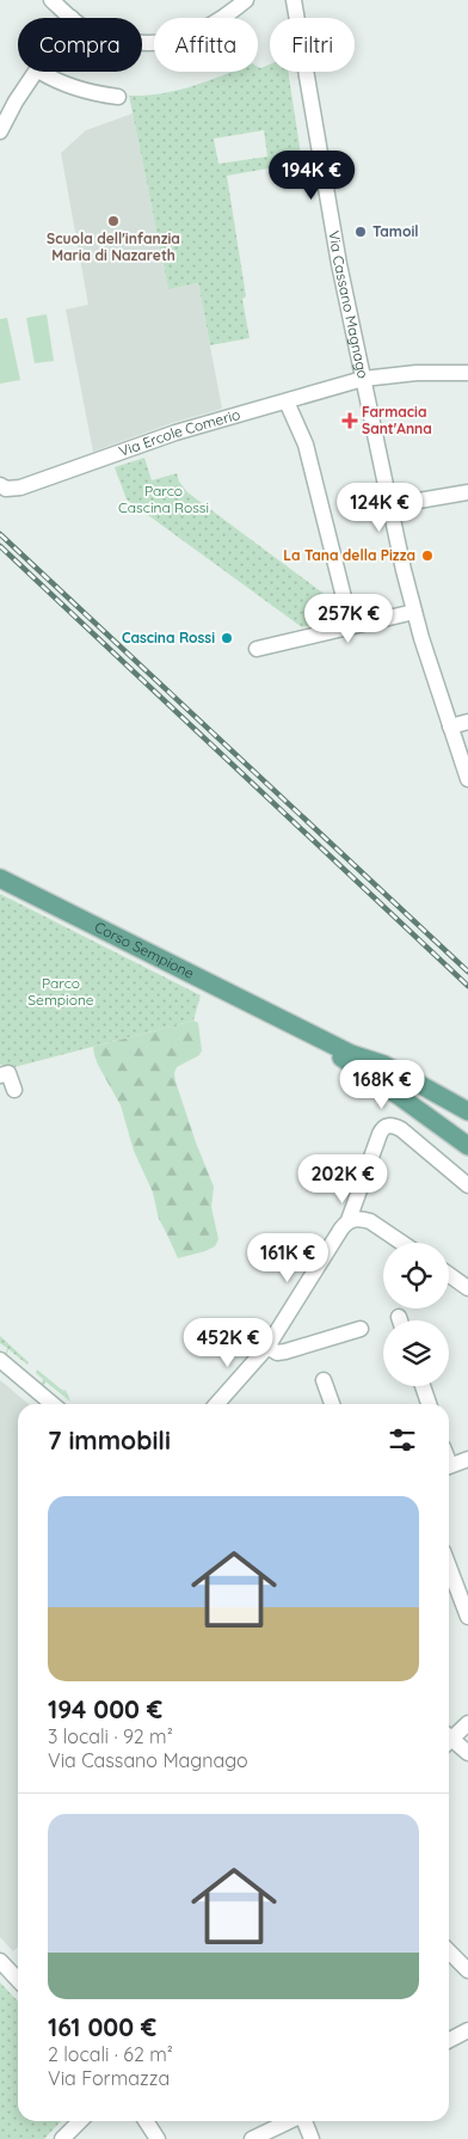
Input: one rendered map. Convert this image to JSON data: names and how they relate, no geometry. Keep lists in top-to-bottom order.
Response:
{
  "streets": {
    "main road": ["Corso Sempione"],
    "street": ["Via Cassano Magnago", "Via Ercole Comerio"]
  },
  "crossings": [
    ["Via Cassano Magnago", "Via Ercole Comerio"]
  ],
  "parks": ["Parco Cascina Rossi", "Parco Sempione"],
  "places": {
    "other": [
      "Scuola dell'infanzia Maria di Nazareth",
      "Tamoil",
      "La Tana della Pizza",
      "Cascina Rossi"
    ],
    "health": ["Farmacia Sant'Anna"]
  },
  "page": {
    "chip": ["Compra", "Affitta", "Filtri"],
    "price": [
      "194K €",
      "124K €",
      "257K €",
      "168K €",
      "202K €",
      "161K €",
      "452K €"
    ],
    "heading": "7 immobili",
    "list": [
      {
        "name": "194 000 €",
        "note": "3 locali · 92 m² · Via Cassano Magnago"
      },
      {
        "name": "161 000 €",
        "note": "2 locali · 62 m² · Via Formazza"
      }
    ]
  }
}
